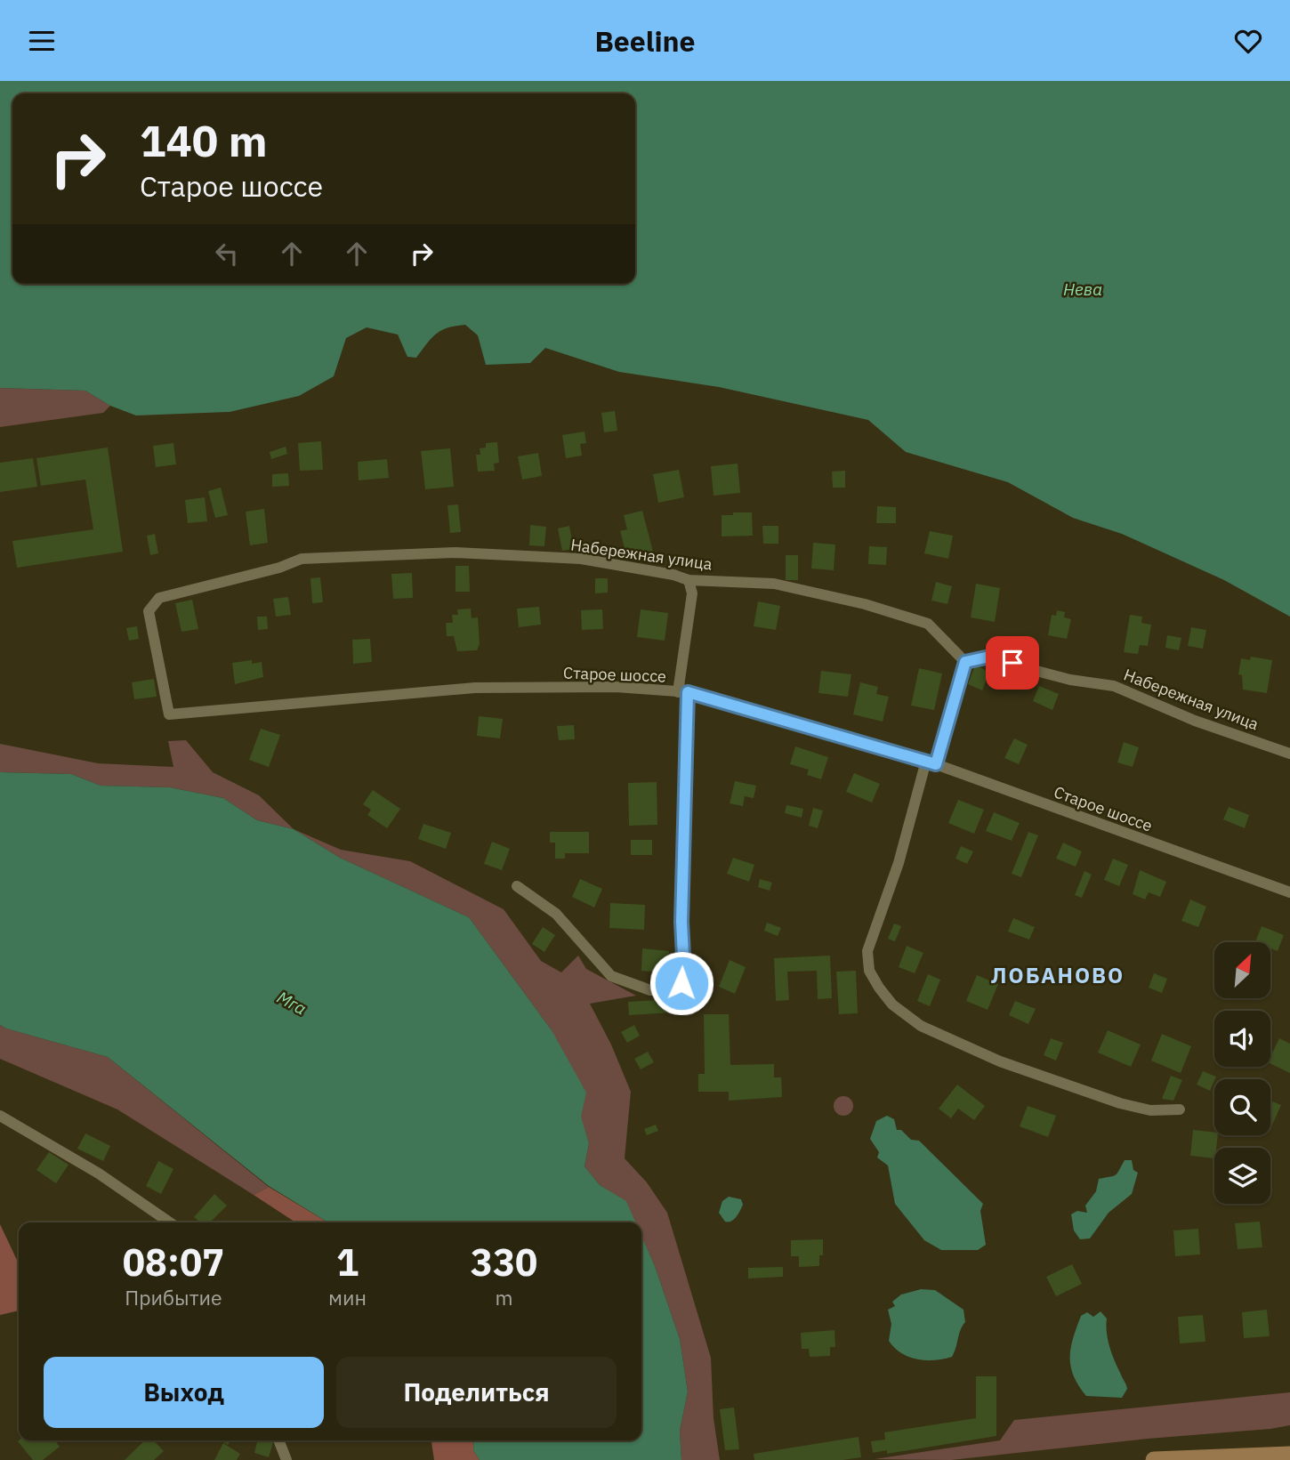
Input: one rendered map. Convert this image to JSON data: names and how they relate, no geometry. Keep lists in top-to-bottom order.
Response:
{
  "streets": {
    "street": ["Набережная улица", "Старое шоссе"]
  },
  "crossings": [
    ["Набережная улица", "Старое шоссе"]
  ],
  "districts": ["ЛОБАНОВО"],
  "water": ["Нева", "Мга"],
  "north": "top right",
  "page": {
    "header": "Beeline",
    "turn": ["140 m", "Старое шоссе"],
    "eta": [
      "08:07",
      "Прибытие",
      "1",
      "мин",
      "330",
      "m"
    ],
    "buttons": ["Выход", "Поделиться"]
  }
}
